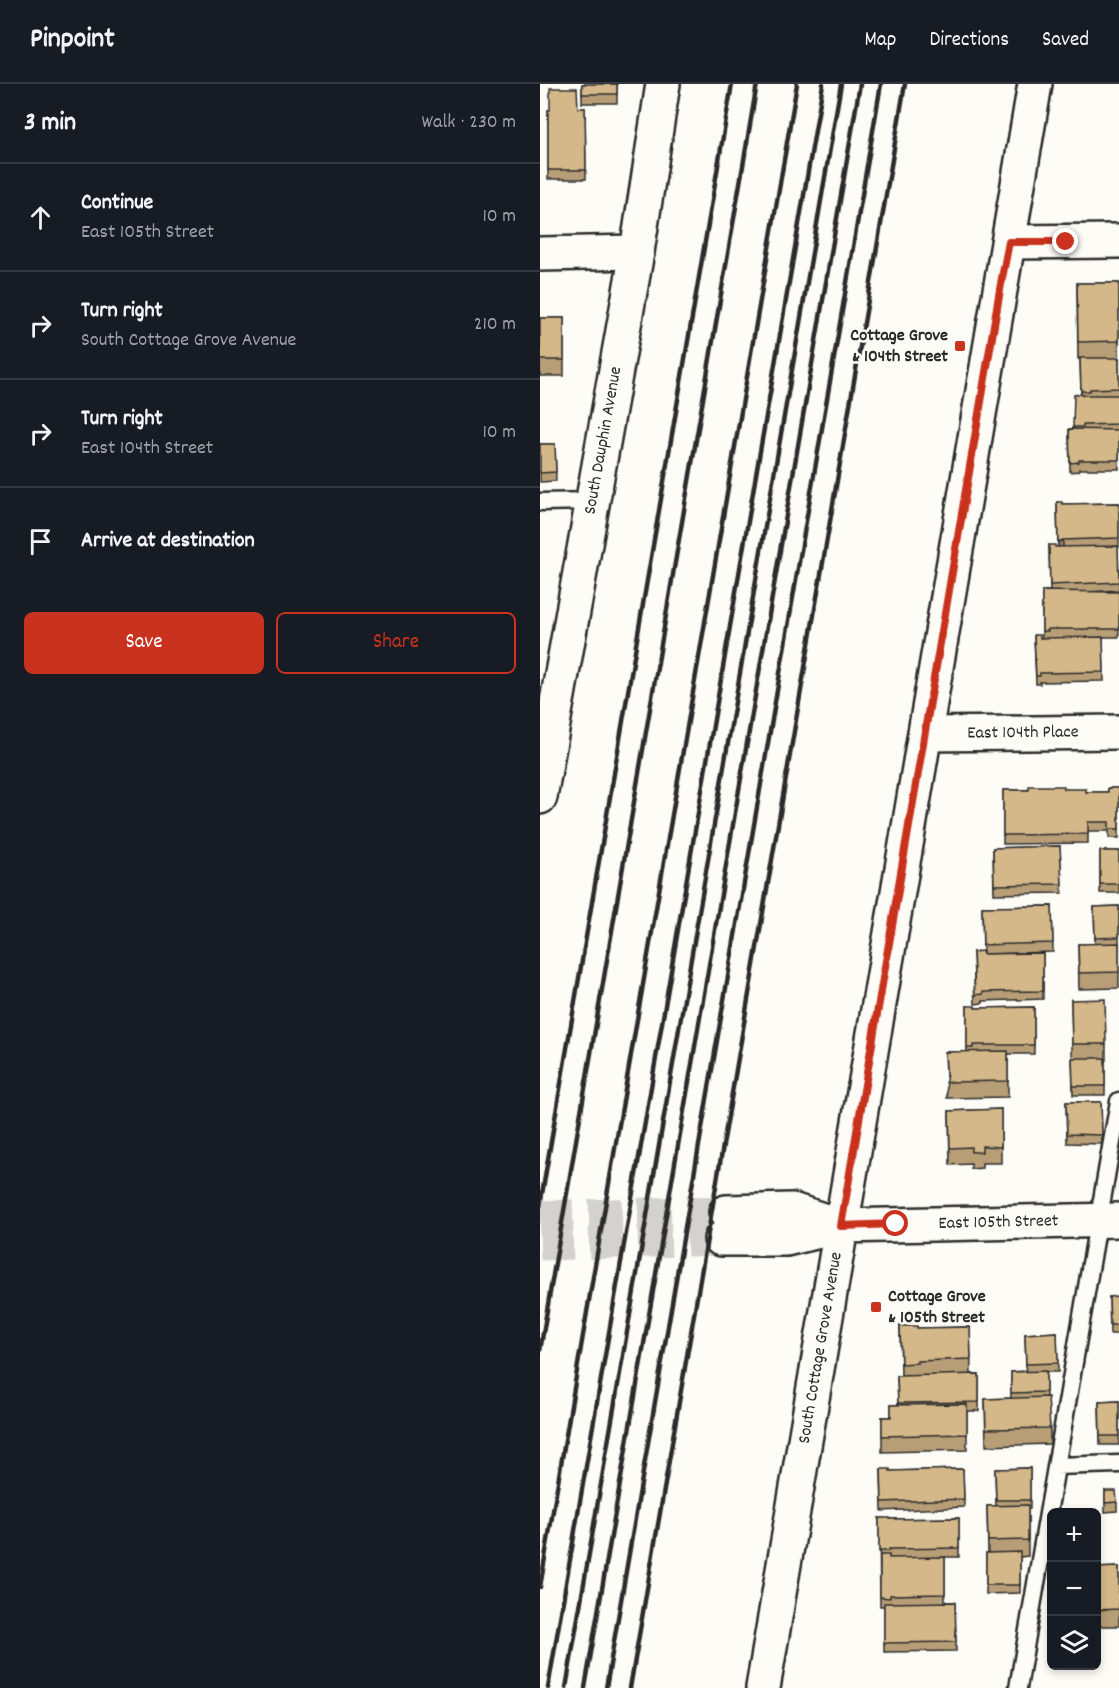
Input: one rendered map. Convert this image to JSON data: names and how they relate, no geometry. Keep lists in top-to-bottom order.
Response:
{
  "streets": {
    "street": [
      "South Dauphin Avenue",
      "East 104th Place",
      "East 105th Street",
      "South Cottage Grove Avenue"
    ]
  },
  "crossings": [
    ["East 104th Place", "South Cottage Grove Avenue"],
    ["East 105th Street", "South Cottage Grove Avenue"]
  ],
  "places": {
    "transit": ["Cottage Grove & 104th Street", "Cottage Grove & 105th Street"]
  },
  "page": {
    "header": "Pinpoint",
    "nav": ["Map", "Directions", "Saved"],
    "heading": ["3 min", "Walk · 230 m"],
    "list": [
      ["Continue", "East 105th Street", "10 m"],
      ["Turn right", "South Cottage Grove Avenue", "210 m"],
      ["Turn right", "East 104th Street", "10 m"],
      "Arrive at destination"
    ],
    "buttons": ["Save", "Share"],
    "map_buttons": ["+", "−"]
  }
}
